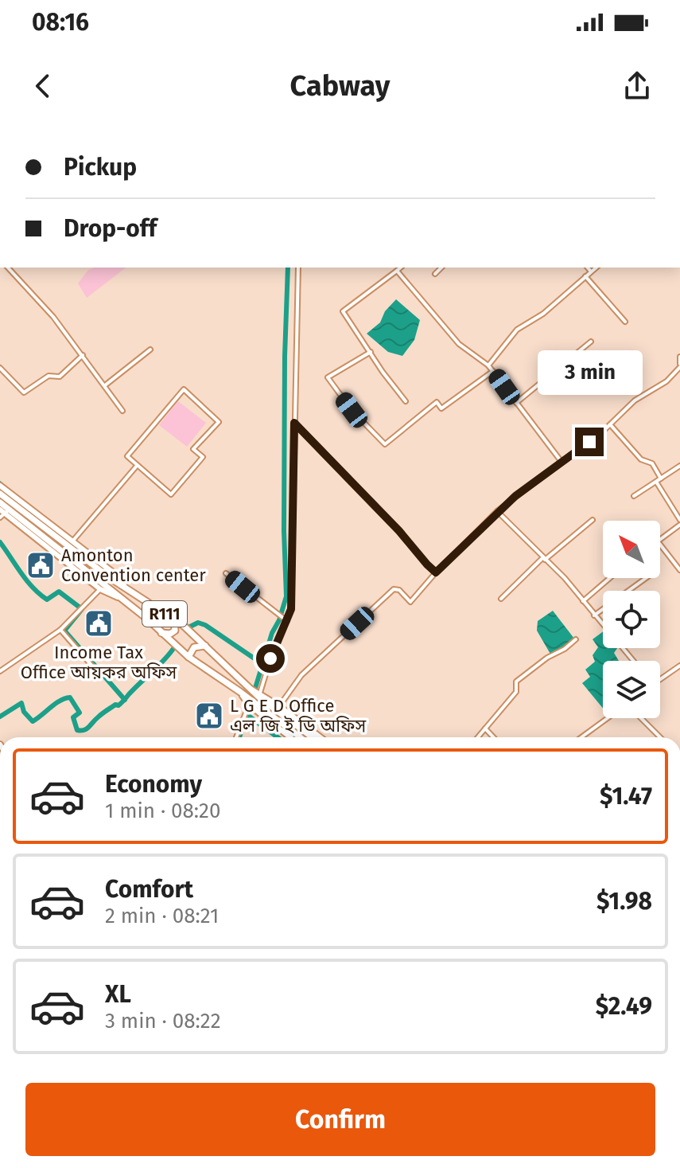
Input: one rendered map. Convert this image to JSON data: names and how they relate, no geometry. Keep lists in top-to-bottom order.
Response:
{
  "streets": {
    "main road": ["R111"]
  },
  "places": {
    "public building": ["Amonton Convention center", "Income Tax Office আয়কর অফিস", "L G E D Office এল জি ই ডি অফিস"]
  },
  "north": "top left",
  "page": {
    "status": "08:16",
    "header": "Cabway",
    "banner": ["Pickup", "Drop-off"],
    "bubble": "3 min",
    "list": [
      {
        "name": "Economy",
        "note": "1 min · 08:20",
        "value": "$1.47"
      },
      {
        "name": "Comfort",
        "note": "2 min · 08:21",
        "value": "$1.98"
      },
      {
        "name": "XL",
        "note": "3 min · 08:22",
        "value": "$2.49"
      }
    ],
    "buttons": "Confirm"
  }
}
